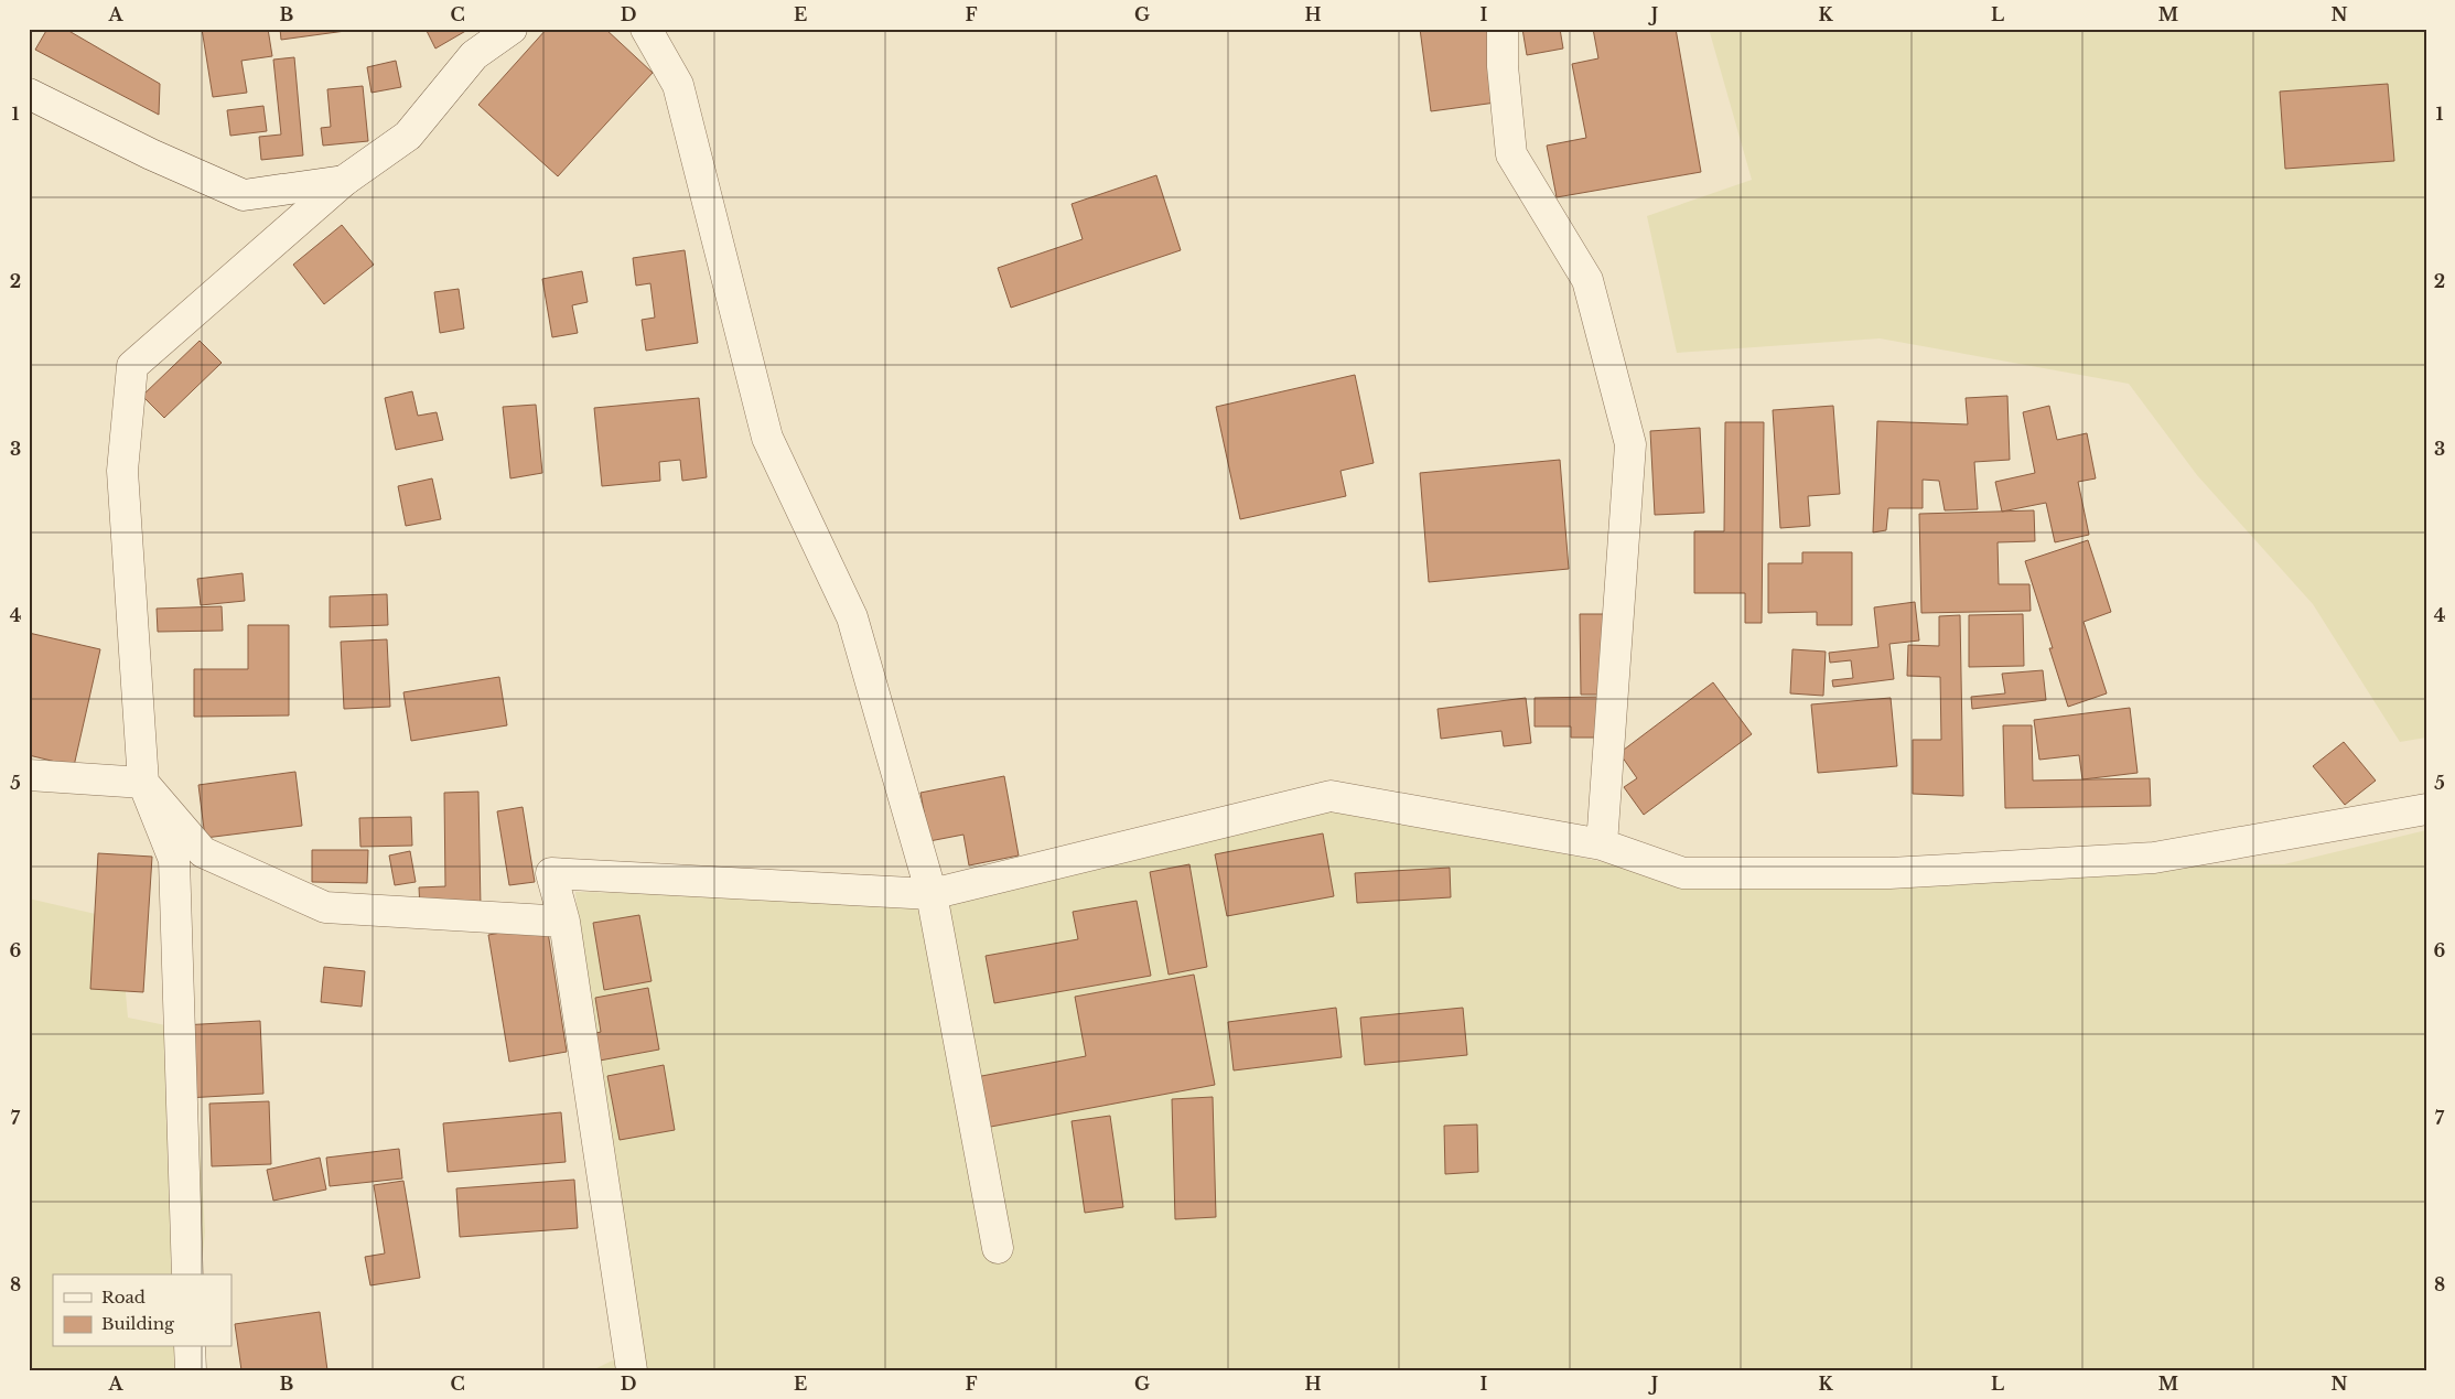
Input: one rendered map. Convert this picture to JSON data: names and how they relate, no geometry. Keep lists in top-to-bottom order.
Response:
{
  "legend": ["Road", "Building"],
  "grid": {
    "columns": [
      "A",
      "B",
      "C",
      "D",
      "E",
      "F",
      "G",
      "H",
      "I",
      "J",
      "K",
      "L",
      "M",
      "N"
    ],
    "rows": [
      "1",
      "2",
      "3",
      "4",
      "5",
      "6",
      "7",
      "8"
    ]
  }
}
